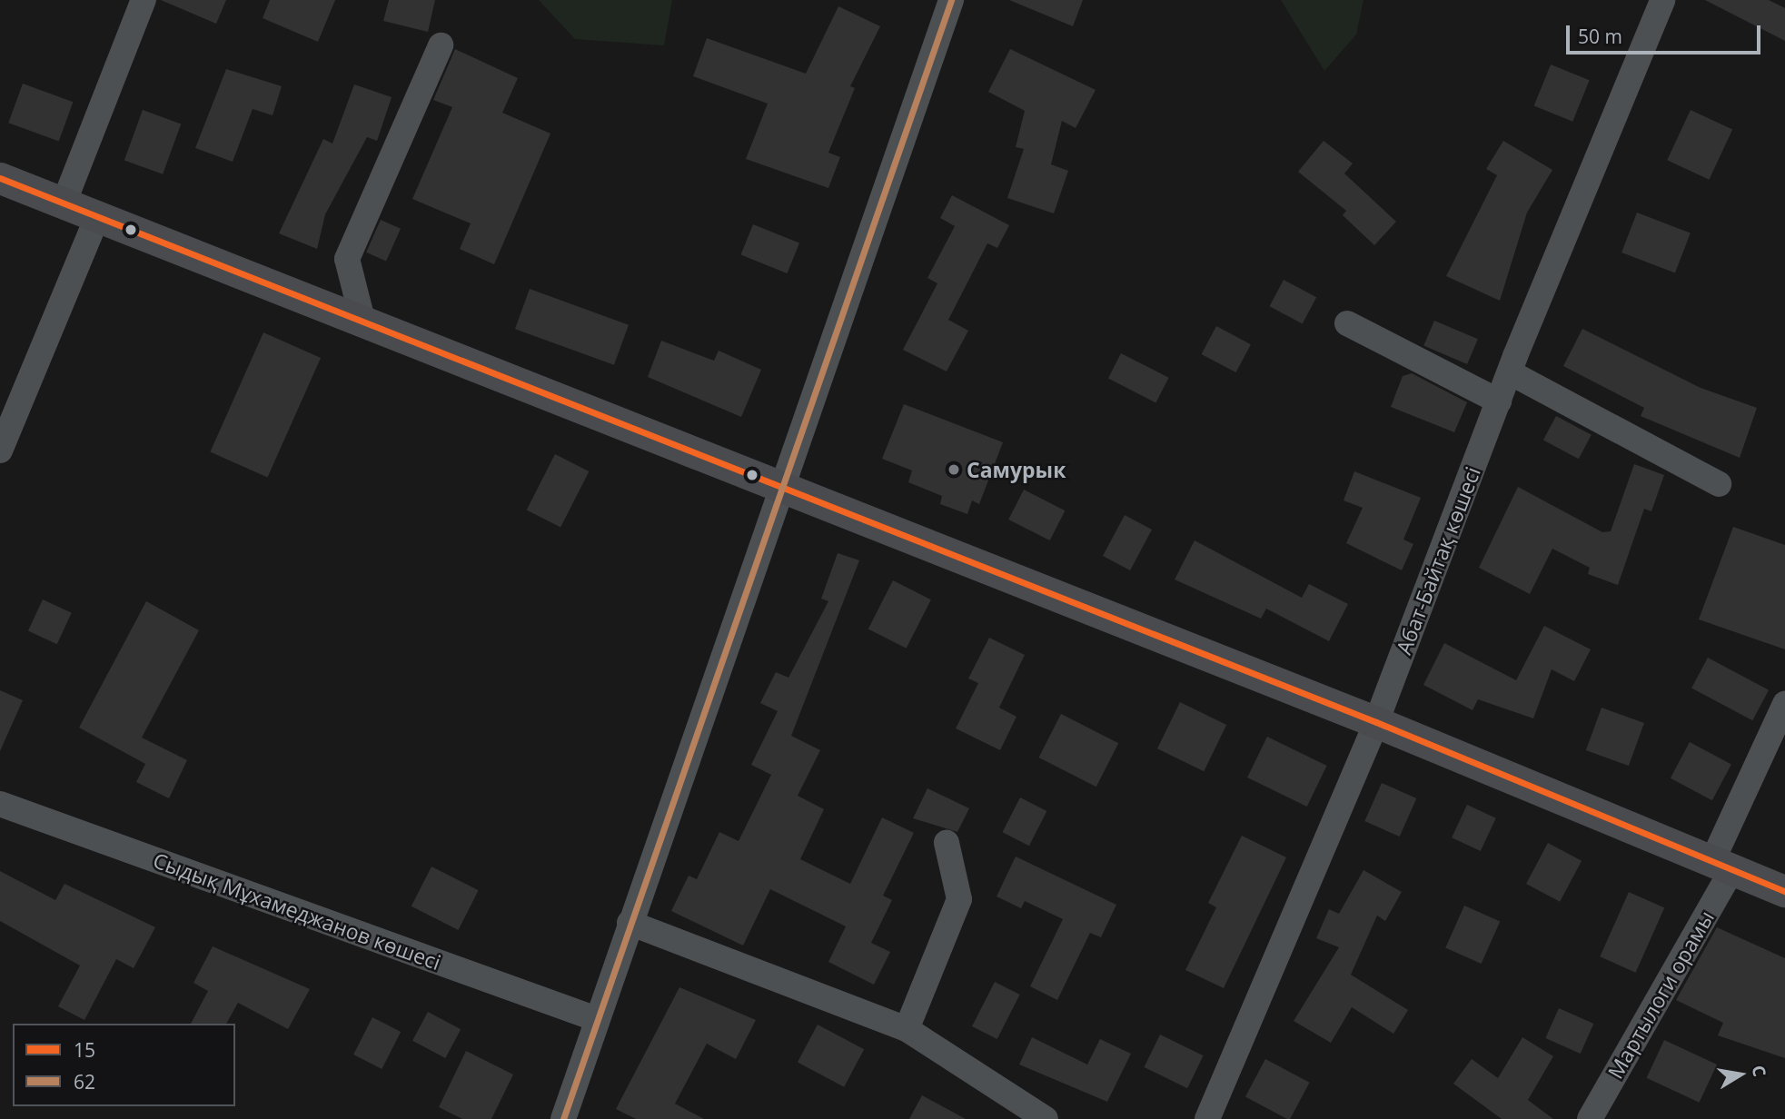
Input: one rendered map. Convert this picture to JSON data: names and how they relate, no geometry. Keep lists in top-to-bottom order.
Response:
{
  "streets": {
    "street": ["Абат-Байтақ көшесі", "Сыдық Мұхамеджанов көшесі", "Мартылоги орамы"]
  },
  "places": ["Самурык"],
  "lines": ["transit line 62", "transit line 15"],
  "legend": ["15", "62"],
  "scale_bar": "50 m",
  "north": "right"
}
